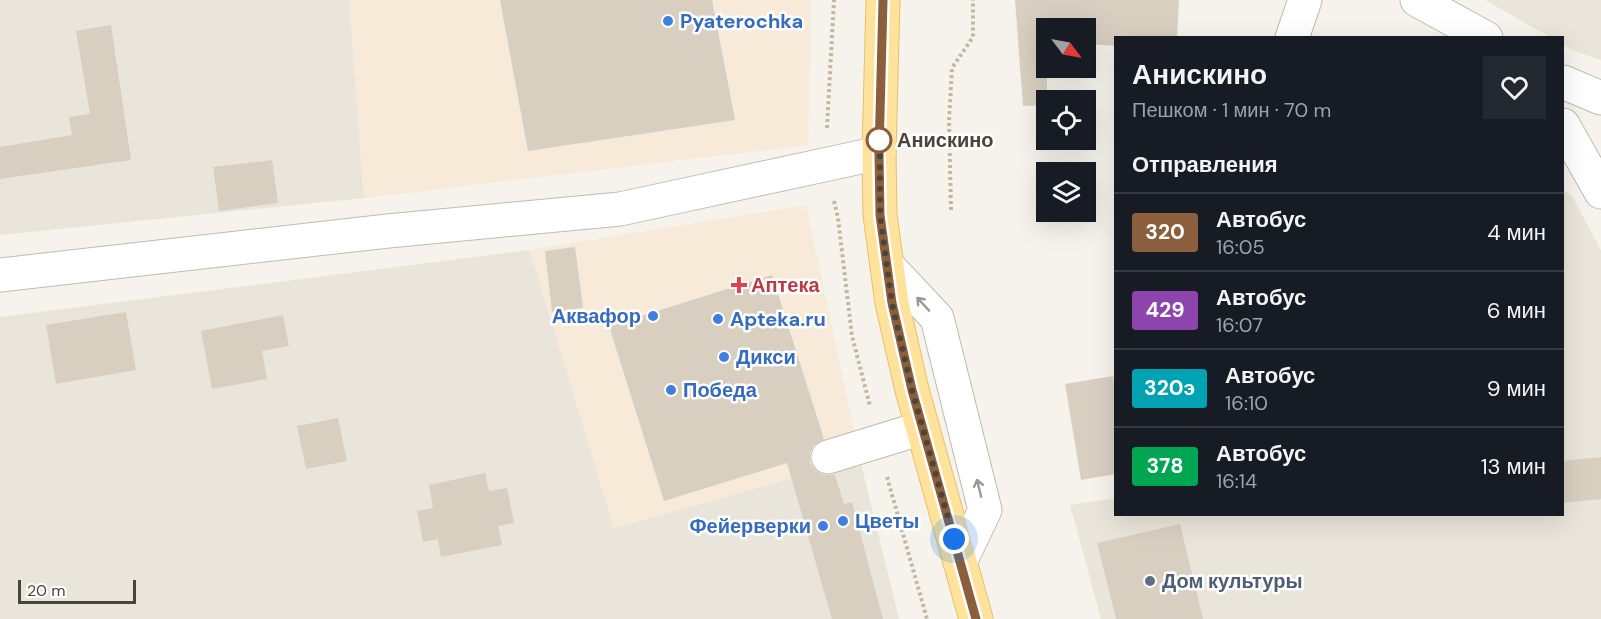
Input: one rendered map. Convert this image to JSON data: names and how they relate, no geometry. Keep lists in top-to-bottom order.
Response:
{
  "places": {
    "other": [
      "Pyaterochka",
      "Анискино",
      "Аквафор",
      "Apteka.ru",
      "Дикси",
      "Победа",
      "Цветы",
      "Фейерверки",
      "Дом культуры"
    ],
    "health": ["Аптека"]
  },
  "lines": ["bus line 320"],
  "scale_bar": "20 m",
  "north": "bottom right",
  "page": {
    "heading": [
      ["Анискино", "Пешком · 1 мин · 70 m"],
      "Отправления"
    ],
    "list": [
      {
        "mark": "320",
        "name": "Автобус",
        "note": "16:05",
        "value": "4 мин"
      },
      {
        "mark": "429",
        "name": "Автобус",
        "note": "16:07",
        "value": "6 мин"
      },
      {
        "mark": "320э",
        "name": "Автобус",
        "note": "16:10",
        "value": "9 мин"
      },
      {
        "mark": "378",
        "name": "Автобус",
        "note": "16:14",
        "value": "13 мин"
      }
    ],
    "scale": "20 m"
  }
}
